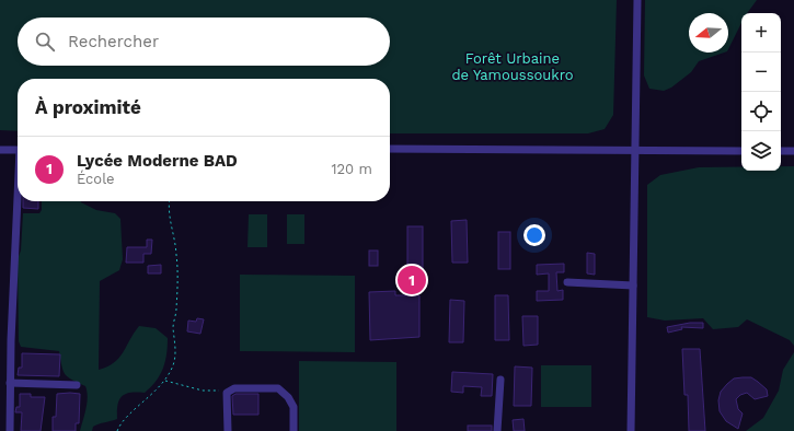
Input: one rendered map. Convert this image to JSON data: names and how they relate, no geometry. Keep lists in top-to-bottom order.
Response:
{
  "parks": ["Forêt Urbaine de Yamoussoukro"],
  "north": "left",
  "page": {
    "map_buttons": ["+", "−"],
    "search": "Rechercher",
    "heading": "À proximité",
    "list": [
      {
        "mark": "1",
        "name": "Lycée Moderne BAD",
        "note": "École",
        "value": "120 m"
      }
    ],
    "pins": "1"
  }
}
